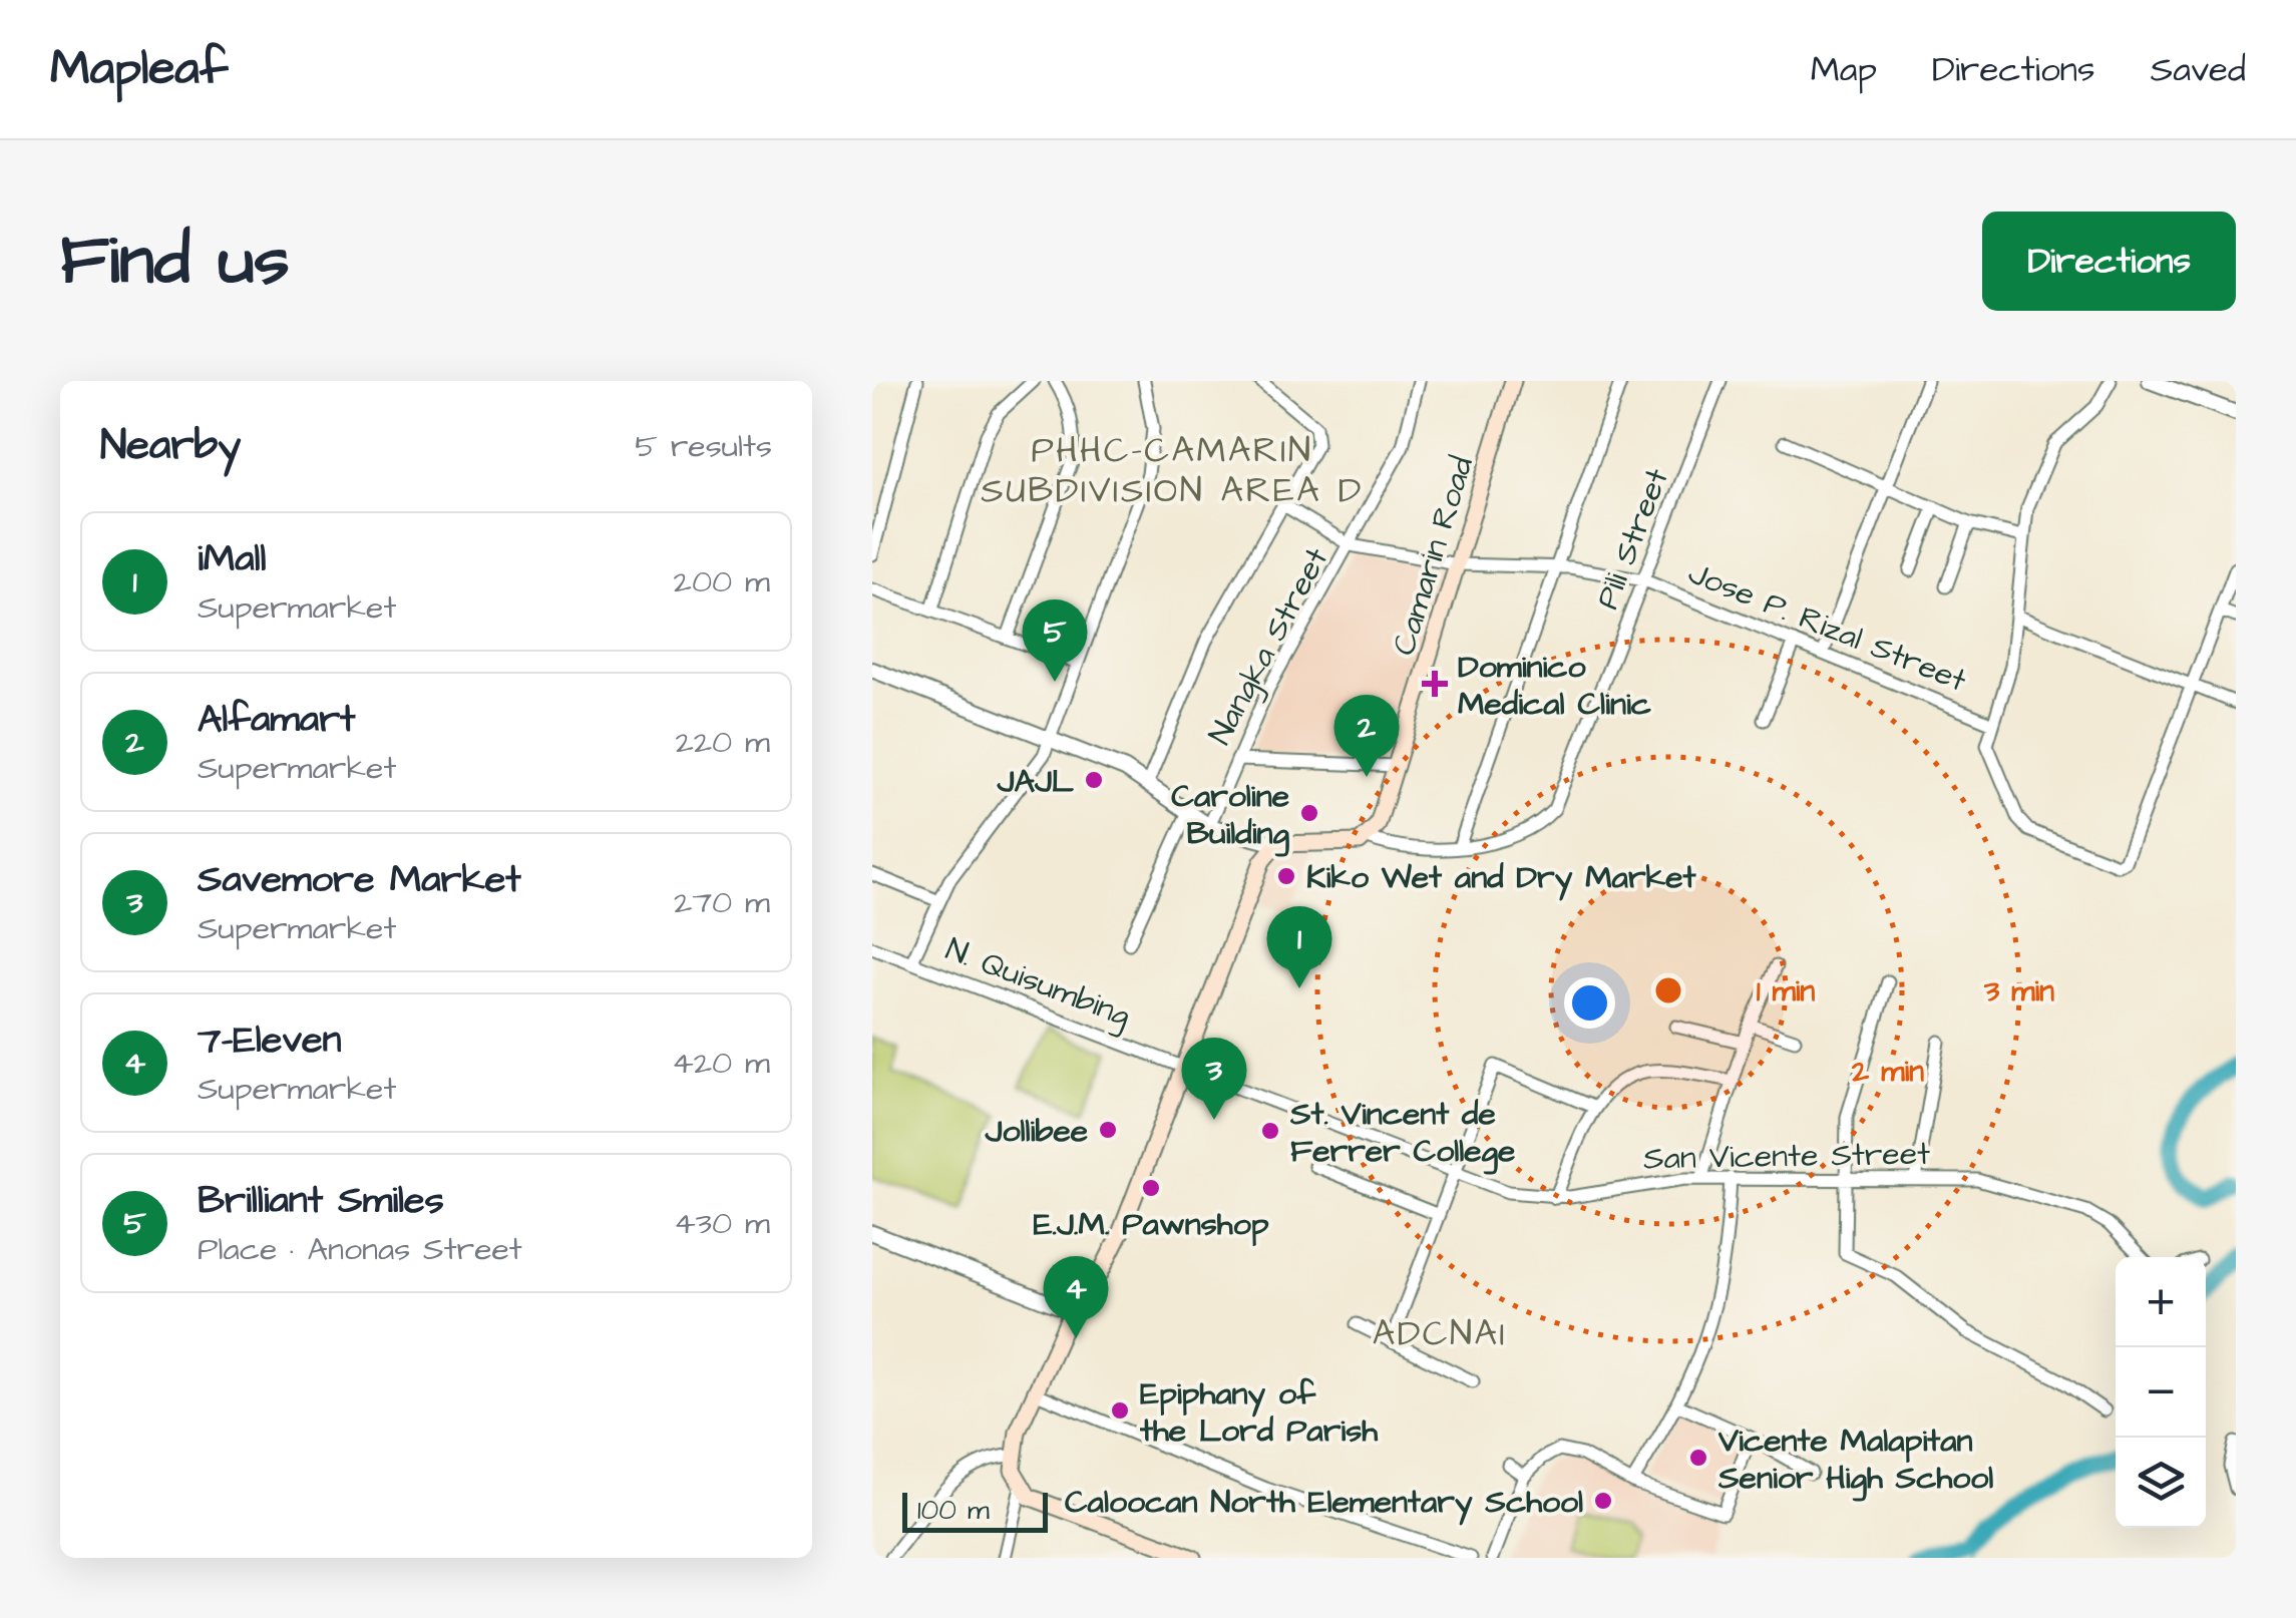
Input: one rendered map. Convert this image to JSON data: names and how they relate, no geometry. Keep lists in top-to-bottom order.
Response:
{
  "streets": {
    "main road": ["Camarin Road"],
    "street": [
      "Pili Street",
      "Jose P. Rizal Street",
      "Nangka Street",
      "N. Quisumbing",
      "San Vicente Street"
    ]
  },
  "crossings": [
    ["Pili Street", "Camarin Road"],
    ["Pili Street", "Jose P. Rizal Street"],
    ["Camarin Road", "Jose P. Rizal Street"],
    ["Jose P. Rizal Street", "Nangka Street"],
    ["N. Quisumbing", "San Vicente Street"]
  ],
  "districts": ["PHHC-CAMARIN SUBDIVISION AREA D", "ADCNAI"],
  "places": {
    "health": ["Dominico Medical Clinic"],
    "other": [
      "JAJL",
      "Caroline Building",
      "Kiko Wet and Dry Market",
      "Jollibee",
      "St. Vincent de Ferrer College",
      "E.J.M. Pawnshop",
      "Epiphany of the Lord Parish",
      "Vicente Malapitan Senior High School",
      "Caloocan North Elementary School"
    ]
  },
  "scale_bar": "100 m",
  "page": {
    "header": "Mapleaf",
    "nav": ["Map", "Directions", "Saved"],
    "buttons": "Directions",
    "title": "Find us",
    "heading": ["Nearby", "5 results"],
    "list": [
      {
        "mark": "1",
        "name": "iMall",
        "note": "Supermarket",
        "value": "200 m"
      },
      {
        "mark": "2",
        "name": "Alfamart",
        "note": "Supermarket",
        "value": "220 m"
      },
      {
        "mark": "3",
        "name": "Savemore Market",
        "note": "Supermarket",
        "value": "270 m"
      },
      {
        "mark": "4",
        "name": "7-Eleven",
        "note": "Supermarket",
        "value": "420 m"
      },
      {
        "mark": "5",
        "name": "Brilliant Smiles",
        "note": "Place · Anonas Street",
        "value": "430 m"
      }
    ],
    "pins": [
      "5",
      "2",
      "1",
      "3",
      "4"
    ],
    "map_buttons": ["+", "−"],
    "scale": "100 m"
  },
  "rings": ["1 min", "3 min", "2 min"]
}
